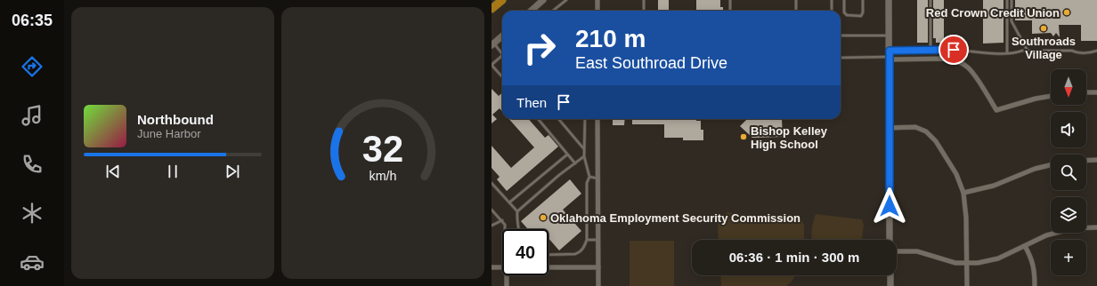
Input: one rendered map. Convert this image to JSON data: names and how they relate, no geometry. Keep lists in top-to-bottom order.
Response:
{
  "places": [
    "Red Crown Credit Union",
    "Southroads Village",
    "Bishop Kelley High School",
    "Oklahoma Employment Security Commission"
  ],
  "north": "bottom",
  "page": {
    "tabs": "06:35",
    "turn": ["210 m", "East Southroad Drive"],
    "map_buttons": "+",
    "then": "Then",
    "song": ["Northbound", "June Harbor"],
    "limit": "40",
    "trip": "06:36 · 1 min · 300 m",
    "gauge": ["32", "km/h"]
  }
}
